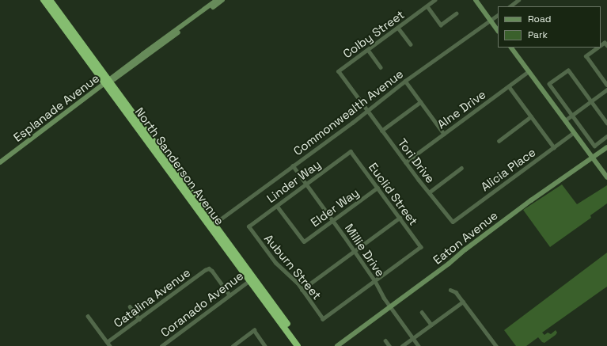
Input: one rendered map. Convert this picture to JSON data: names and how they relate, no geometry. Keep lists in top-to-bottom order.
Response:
{
  "streets": {
    "highway": ["North Sanderson Avenue"],
    "street": [
      "Colby Street",
      "Esplanade Avenue",
      "Alne Drive",
      "Commonwealth Avenue",
      "Tori Drive",
      "Alicia Place",
      "Linder Way",
      "Euclid Street",
      "Elder Way",
      "Eaton Avenue",
      "Millie Drive",
      "Auburn Street",
      "Catalina Avenue",
      "Coranado Avenue"
    ]
  },
  "crossings": [
    ["Colby Street", "Tori Drive"],
    ["Esplanade Avenue", "North Sanderson Avenue"],
    ["Alne Drive", "Tori Drive"],
    ["Commonwealth Avenue", "Tori Drive"],
    ["Commonwealth Avenue", "North Sanderson Avenue"],
    ["Commonwealth Avenue", "Millie Drive"],
    ["Tori Drive", "Alicia Place"],
    ["North Sanderson Avenue", "Coranado Avenue"],
    ["Linder Way", "Euclid Street"],
    ["Linder Way", "Elder Way"],
    ["Linder Way", "Millie Drive"],
    ["Linder Way", "Auburn Street"],
    ["Euclid Street", "Elder Way"],
    ["Euclid Street", "Millie Drive"],
    ["Euclid Street", "Auburn Street"],
    ["Elder Way", "Millie Drive"],
    ["Eaton Avenue", "Millie Drive"],
    ["Millie Drive", "Auburn Street"],
    ["Catalina Avenue", "Coranado Avenue"]
  ],
  "legend": ["Road", "Park"]
}
